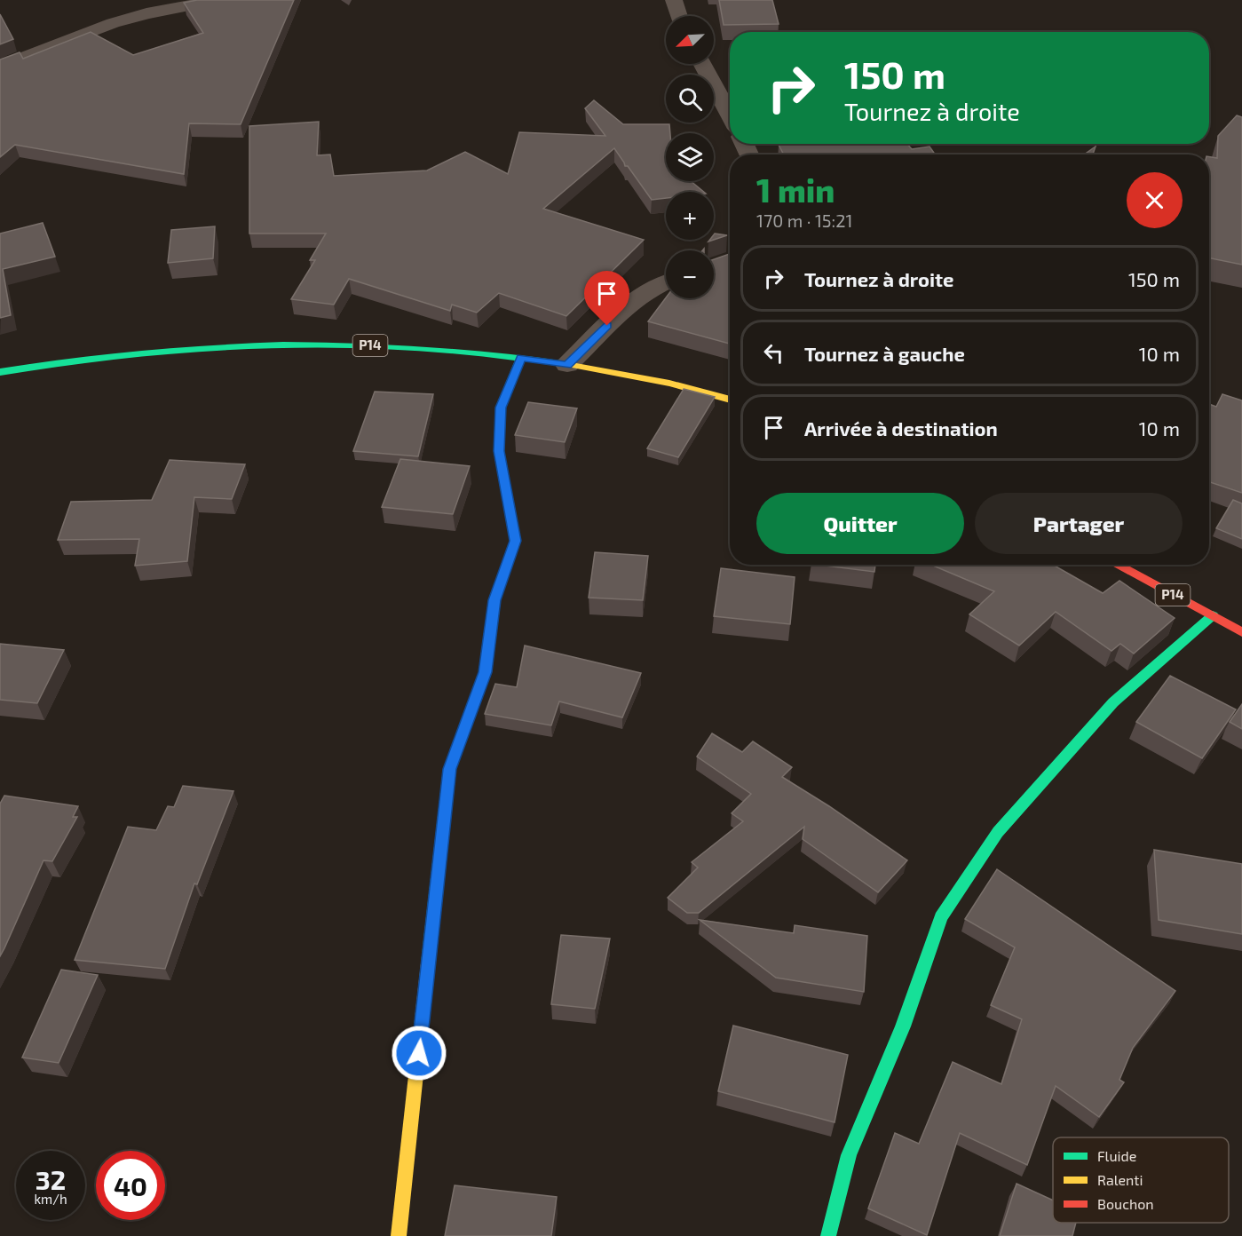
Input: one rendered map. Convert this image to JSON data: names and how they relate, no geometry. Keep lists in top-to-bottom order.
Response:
{
  "streets": {
    "street": ["P14"]
  },
  "legend": ["Fluide", "Ralenti", "Bouchon"],
  "north": "bottom left",
  "page": {
    "map_buttons": ["+", "−"],
    "turn": ["150 m", "Tournez à droite"],
    "heading": ["1 min", "170 m · 15:21"],
    "list": [
      {
        "name": "Tournez à droite",
        "value": "150 m"
      },
      {
        "name": "Tournez à gauche",
        "value": "10 m"
      },
      {
        "name": "Arrivée à destination",
        "value": "10 m"
      }
    ],
    "buttons": ["Quitter", "Partager"],
    "speed": "32 km/h",
    "limit": "40"
  }
}
